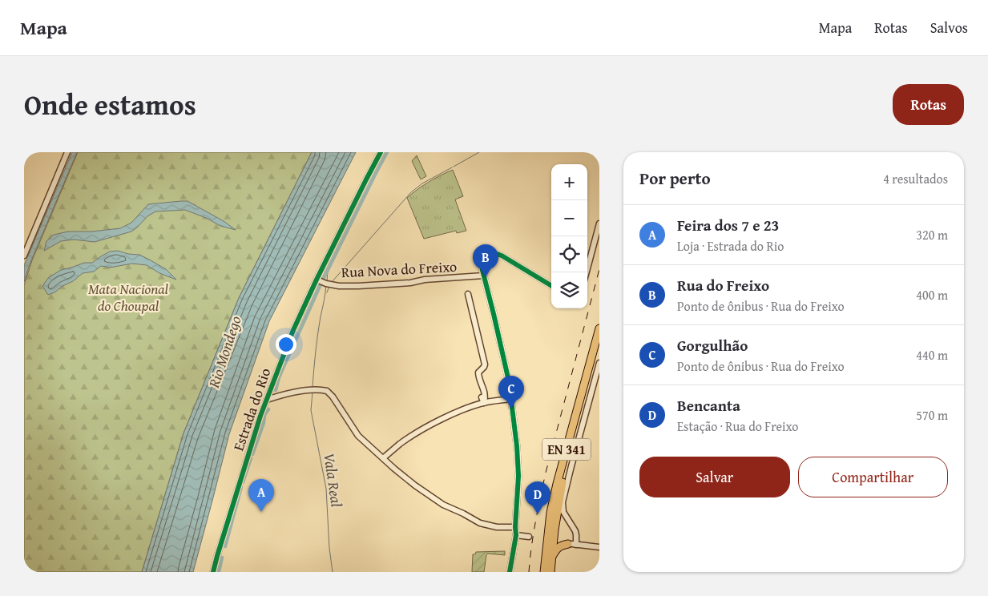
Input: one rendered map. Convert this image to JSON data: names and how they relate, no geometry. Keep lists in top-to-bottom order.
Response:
{
  "streets": {
    "highway": ["EN 341"],
    "street": ["Rua Nova do Freixo", "Estrada do Rio"]
  },
  "crossings": [
    ["Rua Nova do Freixo", "Estrada do Rio"]
  ],
  "water": ["Rio Mondego", "Vala Real"],
  "parks": ["Mata Nacional do Choupal"],
  "page": {
    "header": "Mapa",
    "nav": ["Mapa", "Rotas", "Salvos"],
    "title": "Onde estamos",
    "buttons": [
      "Rotas",
      ["Salvar", "Compartilhar"]
    ],
    "heading": ["Por perto", "4 resultados"],
    "map_buttons": ["+", "−"],
    "list": [
      {
        "mark": "A",
        "name": "Feira dos 7 e 23",
        "note": "Loja · Estrada do Rio",
        "value": "320 m"
      },
      {
        "mark": "B",
        "name": "Rua do Freixo",
        "note": "Ponto de ônibus · Rua do Freixo",
        "value": "400 m"
      },
      {
        "mark": "C",
        "name": "Gorgulhão",
        "note": "Ponto de ônibus · Rua do Freixo",
        "value": "440 m"
      },
      {
        "mark": "D",
        "name": "Bencanta",
        "note": "Estação · Rua do Freixo",
        "value": "570 m"
      }
    ],
    "pins": [
      "B",
      "C",
      "A",
      "D"
    ]
  }
}
